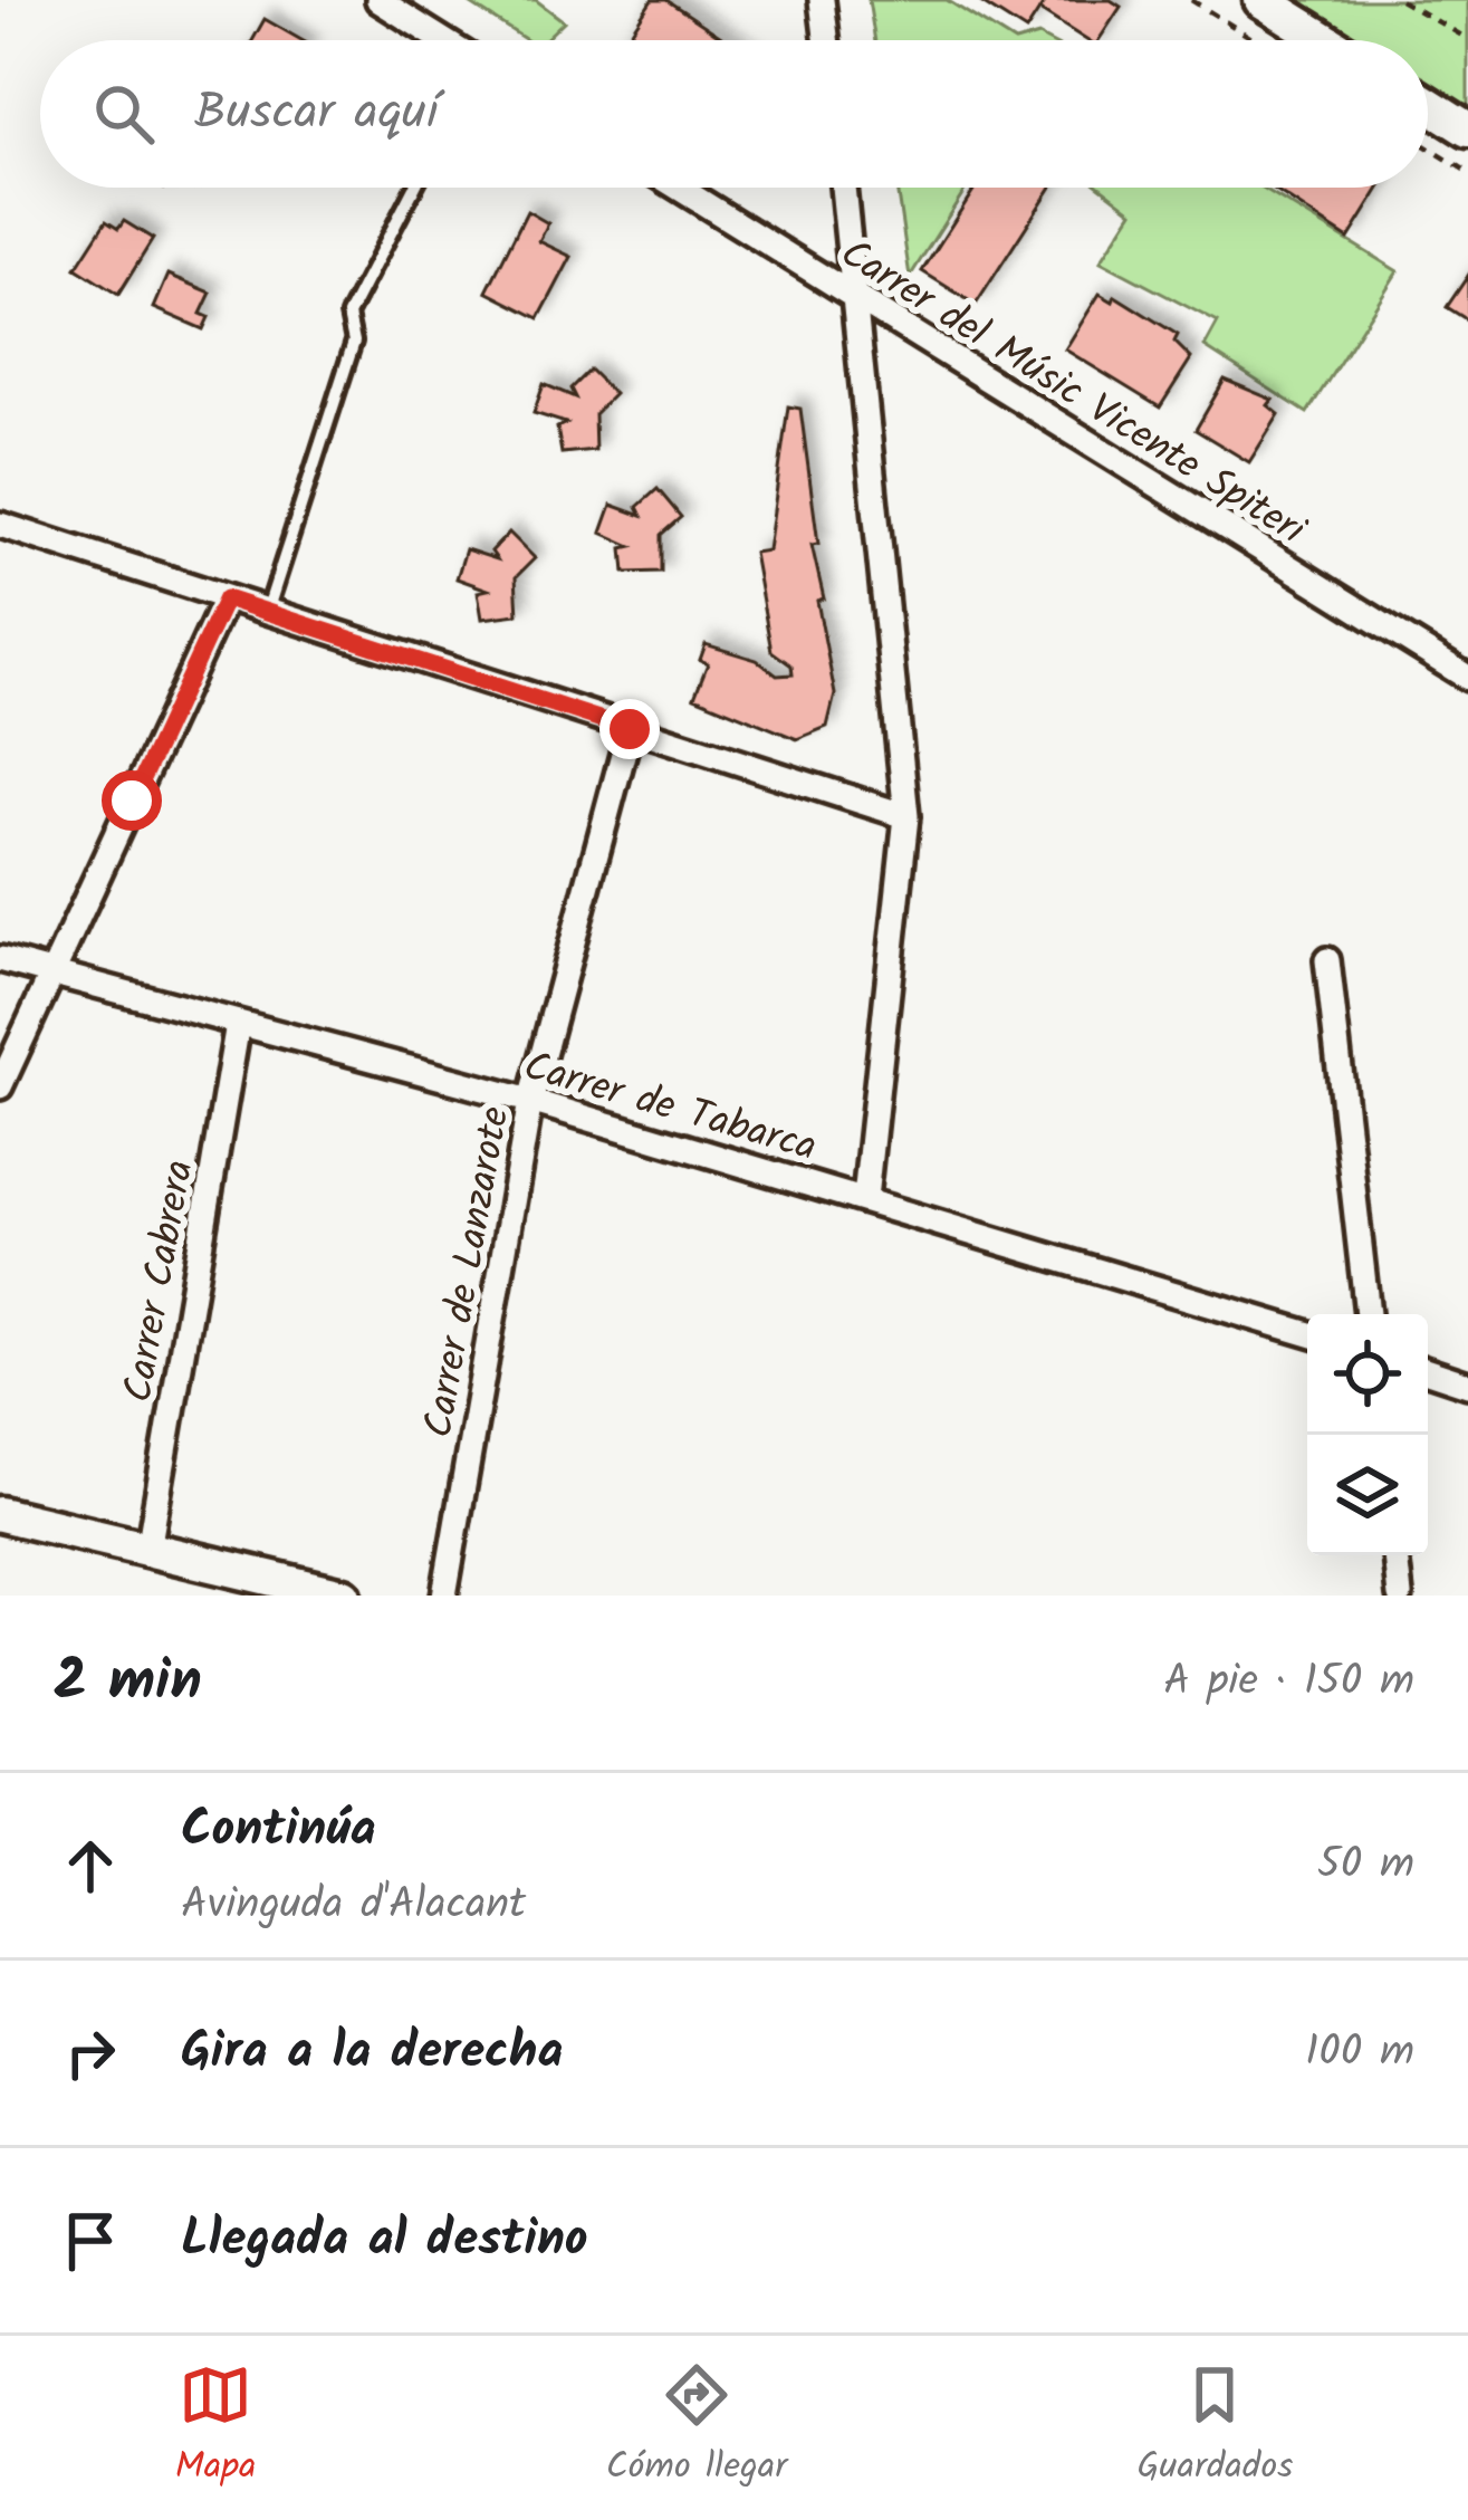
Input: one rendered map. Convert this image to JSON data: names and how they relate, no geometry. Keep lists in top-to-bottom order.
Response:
{
  "streets": {
    "street": [
      "Carrer del Músic Vicente Spiteri",
      "Carrer de Tabarca",
      "Carrer de Lanzarote",
      "Carrer Cabrera"
    ]
  },
  "crossings": [
    ["Carrer de Tabarca", "Carrer de Lanzarote"],
    ["Carrer de Tabarca", "Carrer Cabrera"]
  ],
  "page": {
    "search": "Buscar aquí",
    "heading": ["2 min", "A pie · 150 m"],
    "list": [
      ["Continúa", "Avinguda d'Alacant", "50 m"],
      ["Gira a la derecha", "100 m"],
      "Llegada al destino"
    ],
    "nav": ["Mapa", "Cómo llegar", "Guardados"]
  }
}
